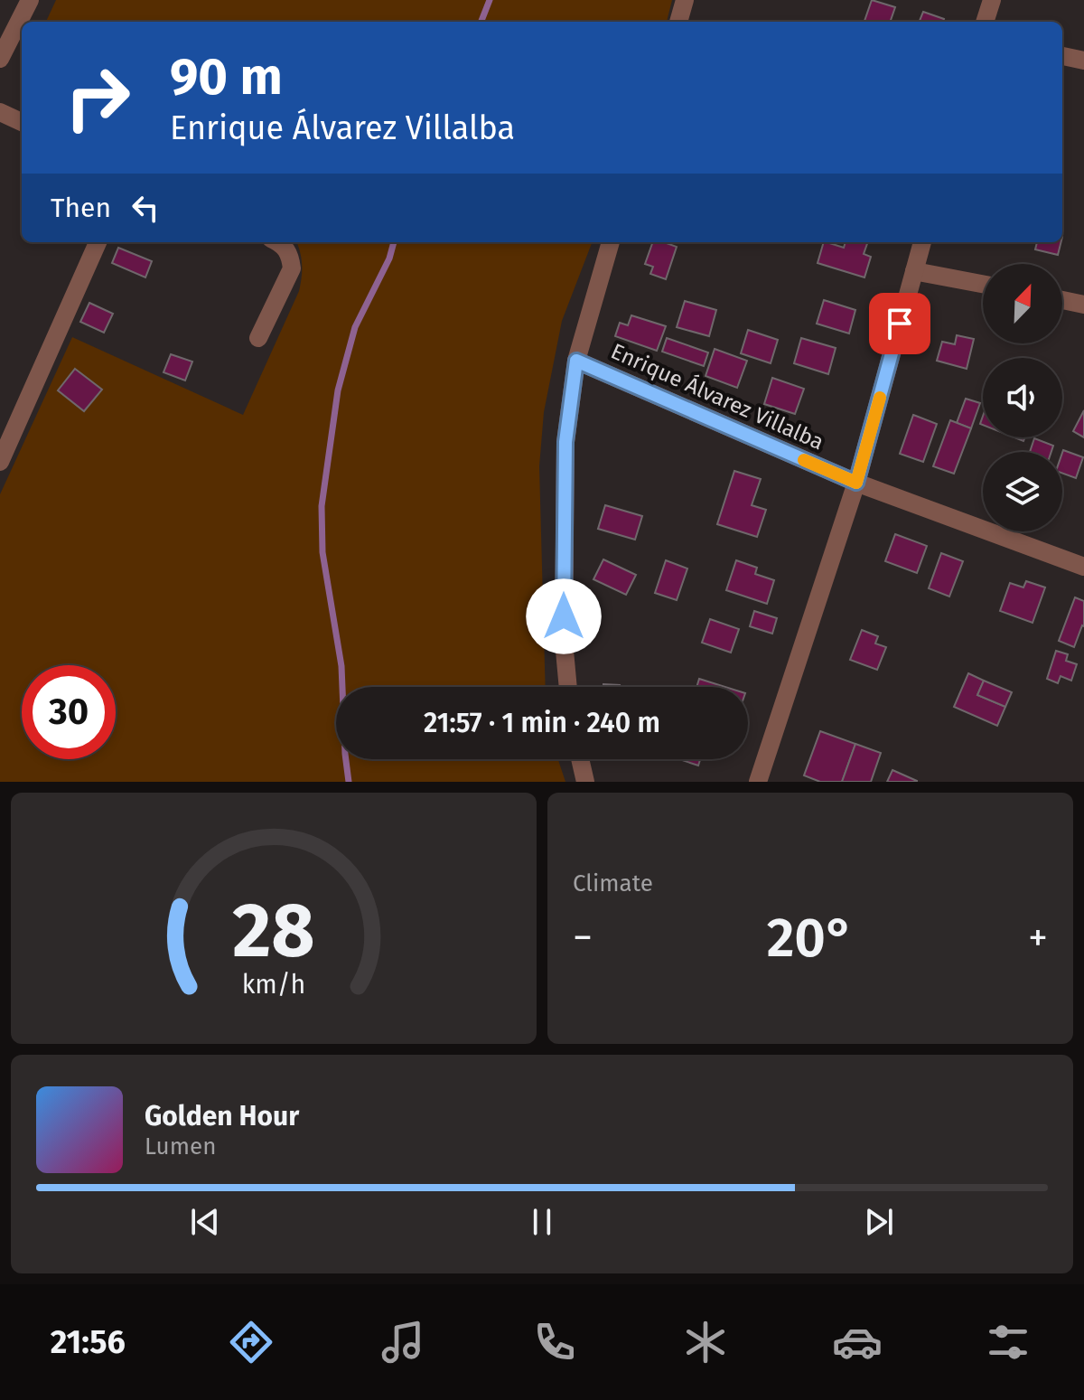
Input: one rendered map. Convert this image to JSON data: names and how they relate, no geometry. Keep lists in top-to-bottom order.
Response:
{
  "streets": {
    "street": ["Enrique Álvarez Villalba"]
  },
  "north": "top right",
  "page": {
    "turn": ["90 m", "Enrique Álvarez Villalba"],
    "then": "Then",
    "limit": "30",
    "trip": "21:57 · 1 min · 240 m",
    "tile": "Climate",
    "heat": ["−", "20°", "+"],
    "song": ["Golden Hour", "Lumen"],
    "tabs": "21:56",
    "gauge": ["28", "km/h"]
  }
}
